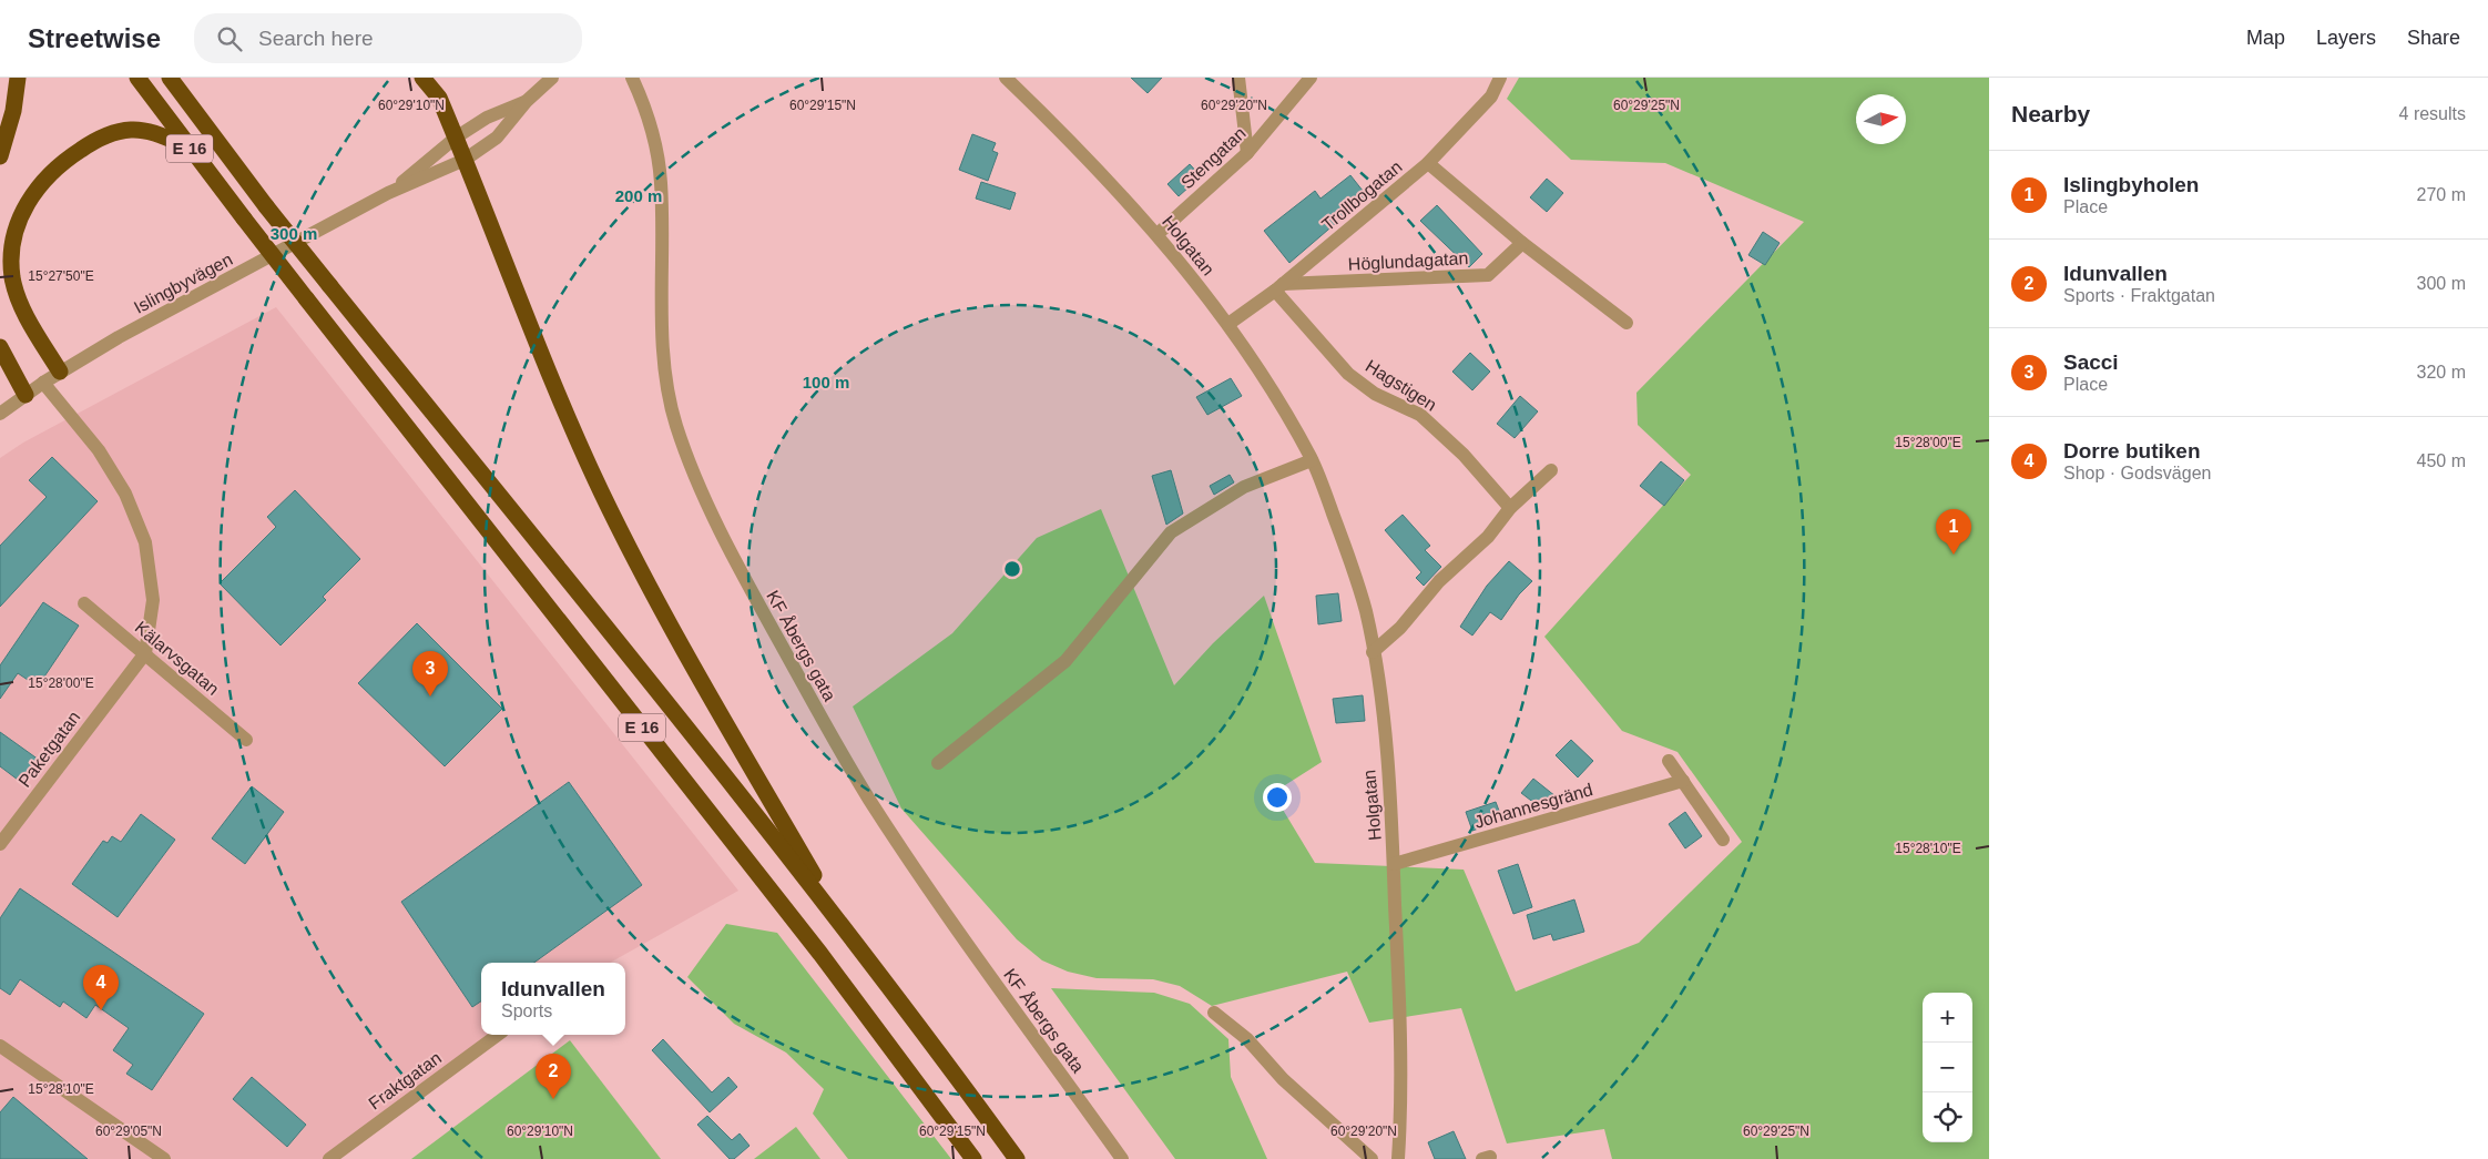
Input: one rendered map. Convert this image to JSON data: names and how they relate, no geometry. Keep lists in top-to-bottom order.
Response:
{
  "streets": {
    "highway": ["E 16"],
    "street": [
      "Stengatan",
      "Trollbogatan",
      "Holgatan",
      "Höglundagatan",
      "Islingbyvägen",
      "Hagstigen",
      "KF Åbergs gata",
      "Kälarvsgatan",
      "Paketgatan",
      "Johannesgränd",
      "Fraktgatan"
    ]
  },
  "crossings": [
    ["Stengatan", "Holgatan"],
    ["Trollbogatan", "Holgatan"],
    ["Trollbogatan", "Höglundagatan"],
    ["Trollbogatan", "Hagstigen"],
    ["Holgatan", "Johannesgränd"],
    ["Höglundagatan", "Hagstigen"],
    ["Islingbyvägen", "Paketgatan"],
    ["Kälarvsgatan", "Paketgatan"]
  ],
  "north": "right",
  "page": {
    "header": "Streetwise",
    "search": "Search here",
    "nav": ["Map", "Layers", "Share"],
    "heading": ["Nearby", "4 results"],
    "list": [
      {
        "mark": "1",
        "name": "Islingbyholen",
        "note": "Place",
        "value": "270 m"
      },
      {
        "mark": "2",
        "name": "Idunvallen",
        "note": "Sports · Fraktgatan",
        "value": "300 m"
      },
      {
        "mark": "3",
        "name": "Sacci",
        "note": "Place",
        "value": "320 m"
      },
      {
        "mark": "4",
        "name": "Dorre butiken",
        "note": "Shop · Godsvägen",
        "value": "450 m"
      }
    ],
    "pins": [
      "1",
      "3",
      "4",
      "2"
    ],
    "popup": ["Idunvallen", "Sports"],
    "map_buttons": ["+", "−"]
  },
  "coordinates": [
    "60°29'10\"N",
    "60°29'15\"N",
    "60°29'20\"N",
    "60°29'25\"N",
    "15°27'50\"E",
    "15°28'00\"E",
    "15°28'10\"E",
    "60°29'05\"N"
  ],
  "rings": ["200 m", "300 m", "100 m"]
}
